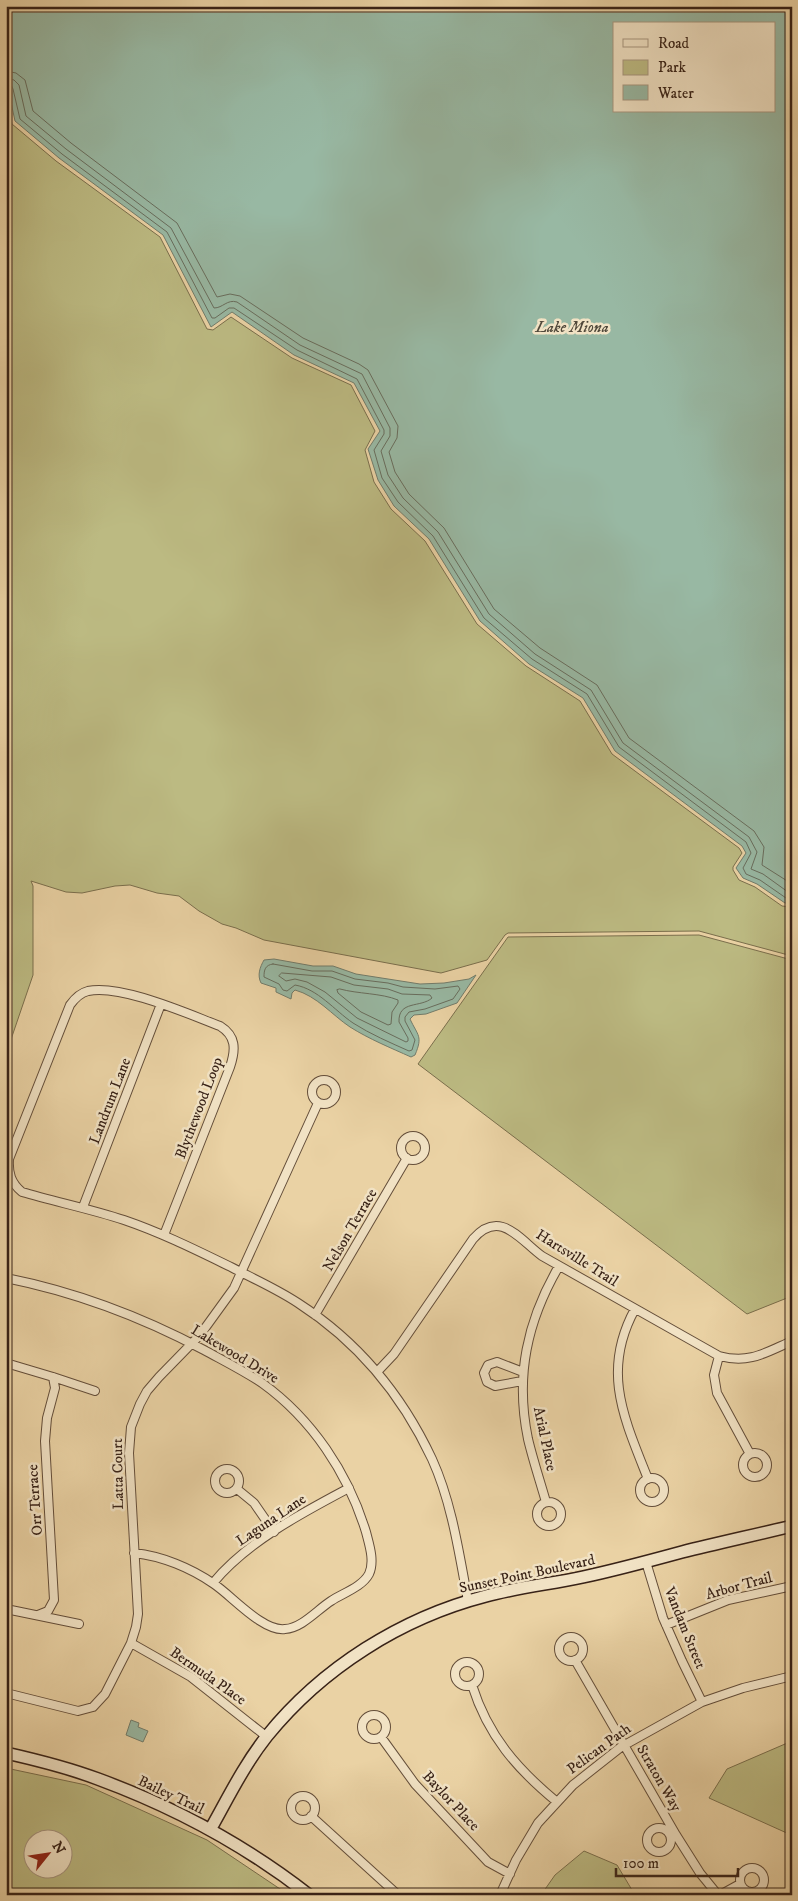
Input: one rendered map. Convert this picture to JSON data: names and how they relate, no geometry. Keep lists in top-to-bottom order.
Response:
{
  "streets": {
    "street": [
      "Landrum Lane",
      "Blythewood Loop",
      "Nelson Terrace",
      "Hartsville Trail",
      "Lakewood Drive",
      "Arial Place",
      "Latta Court",
      "Orr Terrace",
      "Laguna Lane",
      "Sunset Point Boulevard",
      "Arbor Trail",
      "Vandam Street",
      "Bermuda Place",
      "Pelican Path",
      "Straton Way",
      "Bailey Trail",
      "Baylor Place"
    ]
  },
  "crossings": [
    ["Landrum Lane", "Blythewood Loop"],
    ["Blythewood Loop", "Nelson Terrace"],
    ["Blythewood Loop", "Hartsville Trail"],
    ["Blythewood Loop", "Latta Court"],
    ["Blythewood Loop", "Sunset Point Boulevard"],
    ["Hartsville Trail", "Arial Place"],
    ["Lakewood Drive", "Latta Court"],
    ["Lakewood Drive", "Laguna Lane"],
    ["Latta Court", "Bermuda Place"],
    ["Sunset Point Boulevard", "Vandam Street"],
    ["Sunset Point Boulevard", "Bermuda Place"],
    ["Sunset Point Boulevard", "Bailey Trail"],
    ["Arbor Trail", "Vandam Street"],
    ["Vandam Street", "Pelican Path"],
    ["Pelican Path", "Straton Way"],
    ["Pelican Path", "Baylor Place"]
  ],
  "water": ["Lake Miona"],
  "legend": ["Road", "Park", "Water"],
  "scale_bar": "100 m",
  "north": "top right"
}
